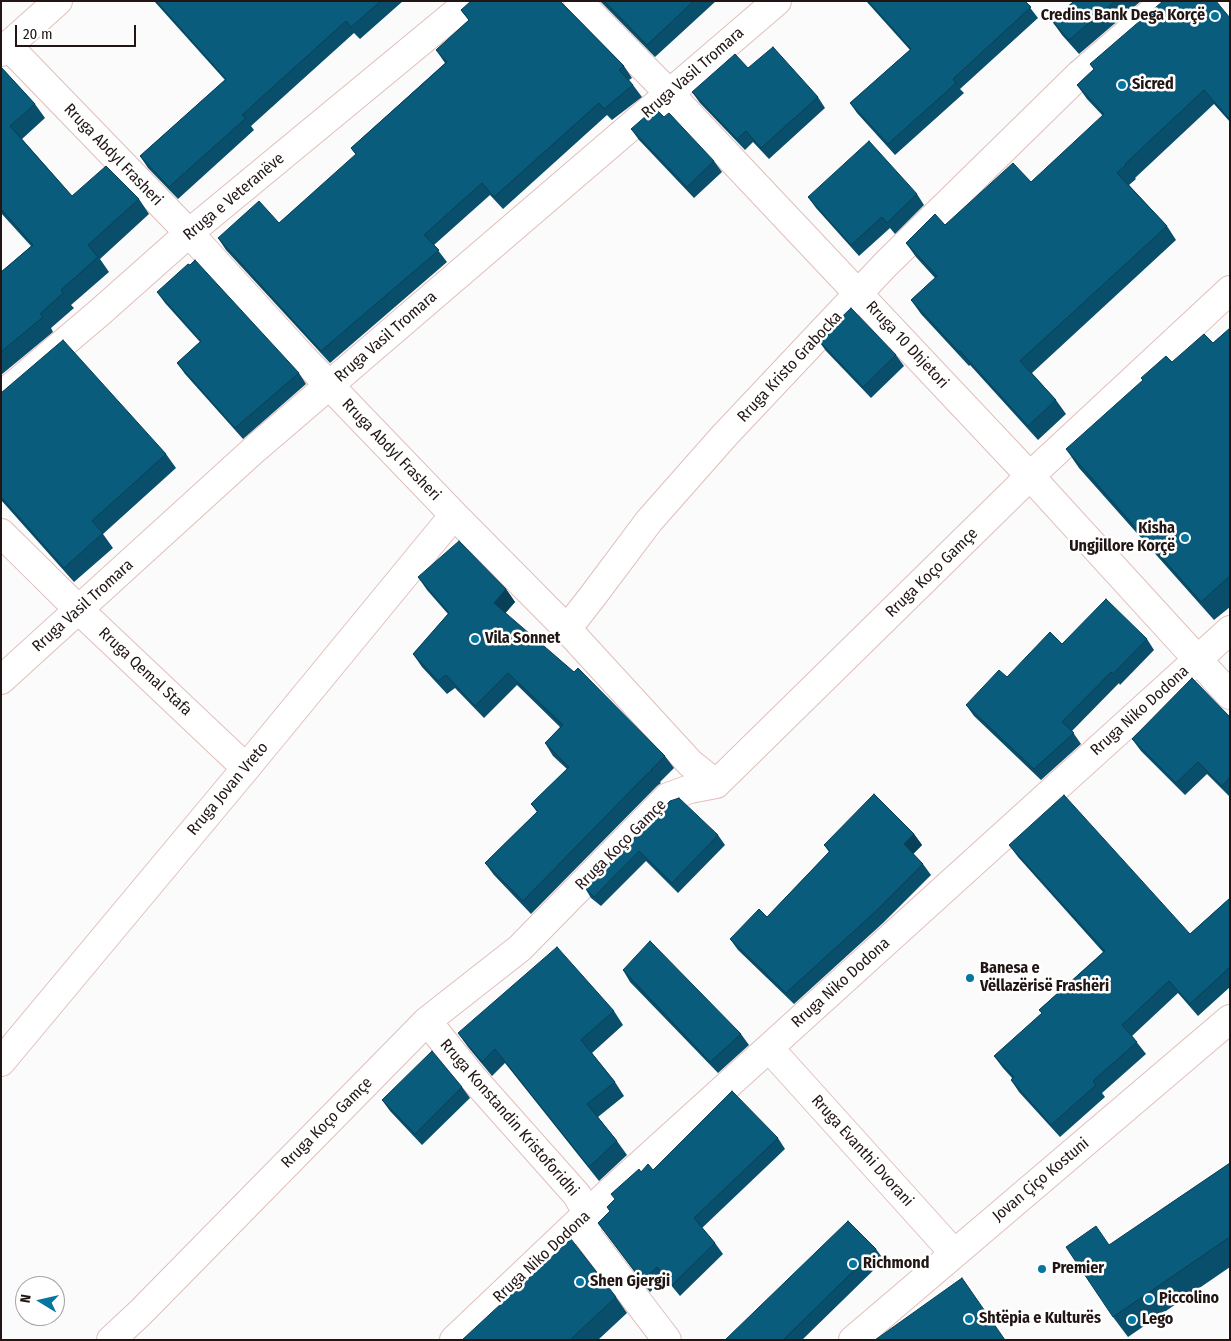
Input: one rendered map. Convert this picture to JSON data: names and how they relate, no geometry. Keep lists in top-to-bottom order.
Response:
{
  "streets": {
    "street": [
      "Rruga Vasil Tromara",
      "Rruga Abdyl Frasheri",
      "Rruga e Veteranëve",
      "Rruga 10 Dhjetori",
      "Rruga Kristo Grabocka",
      "Rruga Koço Gamçe",
      "Rruga Qemal Stafa",
      "Rruga Niko Dodona",
      "Rruga Jovan Vreto",
      "Rruga Konstandin Kristoforidhi",
      "Rruga Evanthi Dvorani",
      "Jovan Çiço Kostuni"
    ]
  },
  "crossings": [
    ["Rruga Vasil Tromara", "Rruga Abdyl Frasheri"],
    ["Rruga Vasil Tromara", "Rruga 10 Dhjetori"],
    ["Rruga Vasil Tromara", "Rruga Qemal Stafa"],
    ["Rruga Abdyl Frasheri", "Rruga e Veteranëve"],
    ["Rruga Abdyl Frasheri", "Rruga Kristo Grabocka"],
    ["Rruga Abdyl Frasheri", "Rruga Koço Gamçe"],
    ["Rruga Abdyl Frasheri", "Rruga Jovan Vreto"],
    ["Rruga 10 Dhjetori", "Rruga Kristo Grabocka"],
    ["Rruga 10 Dhjetori", "Rruga Koço Gamçe"],
    ["Rruga 10 Dhjetori", "Rruga Niko Dodona"],
    ["Rruga Koço Gamçe", "Rruga Konstandin Kristoforidhi"],
    ["Rruga Qemal Stafa", "Rruga Jovan Vreto"],
    ["Rruga Niko Dodona", "Rruga Konstandin Kristoforidhi"],
    ["Rruga Niko Dodona", "Rruga Evanthi Dvorani"],
    ["Rruga Evanthi Dvorani", "Jovan Çiço Kostuni"]
  ],
  "places": [
    "Credins Bank Dega Korçë",
    "Sicred",
    "Kisha Ungjillore Korçë",
    "Vila Sonnet",
    "Banesa e Vëllazërisë Frashëri",
    "Richmond",
    "Premier",
    "Shen Gjergji",
    "Piccolino",
    "Shtëpia e Kulturës",
    "Lego"
  ],
  "scale_bar": "20 m",
  "north": "left"
}
